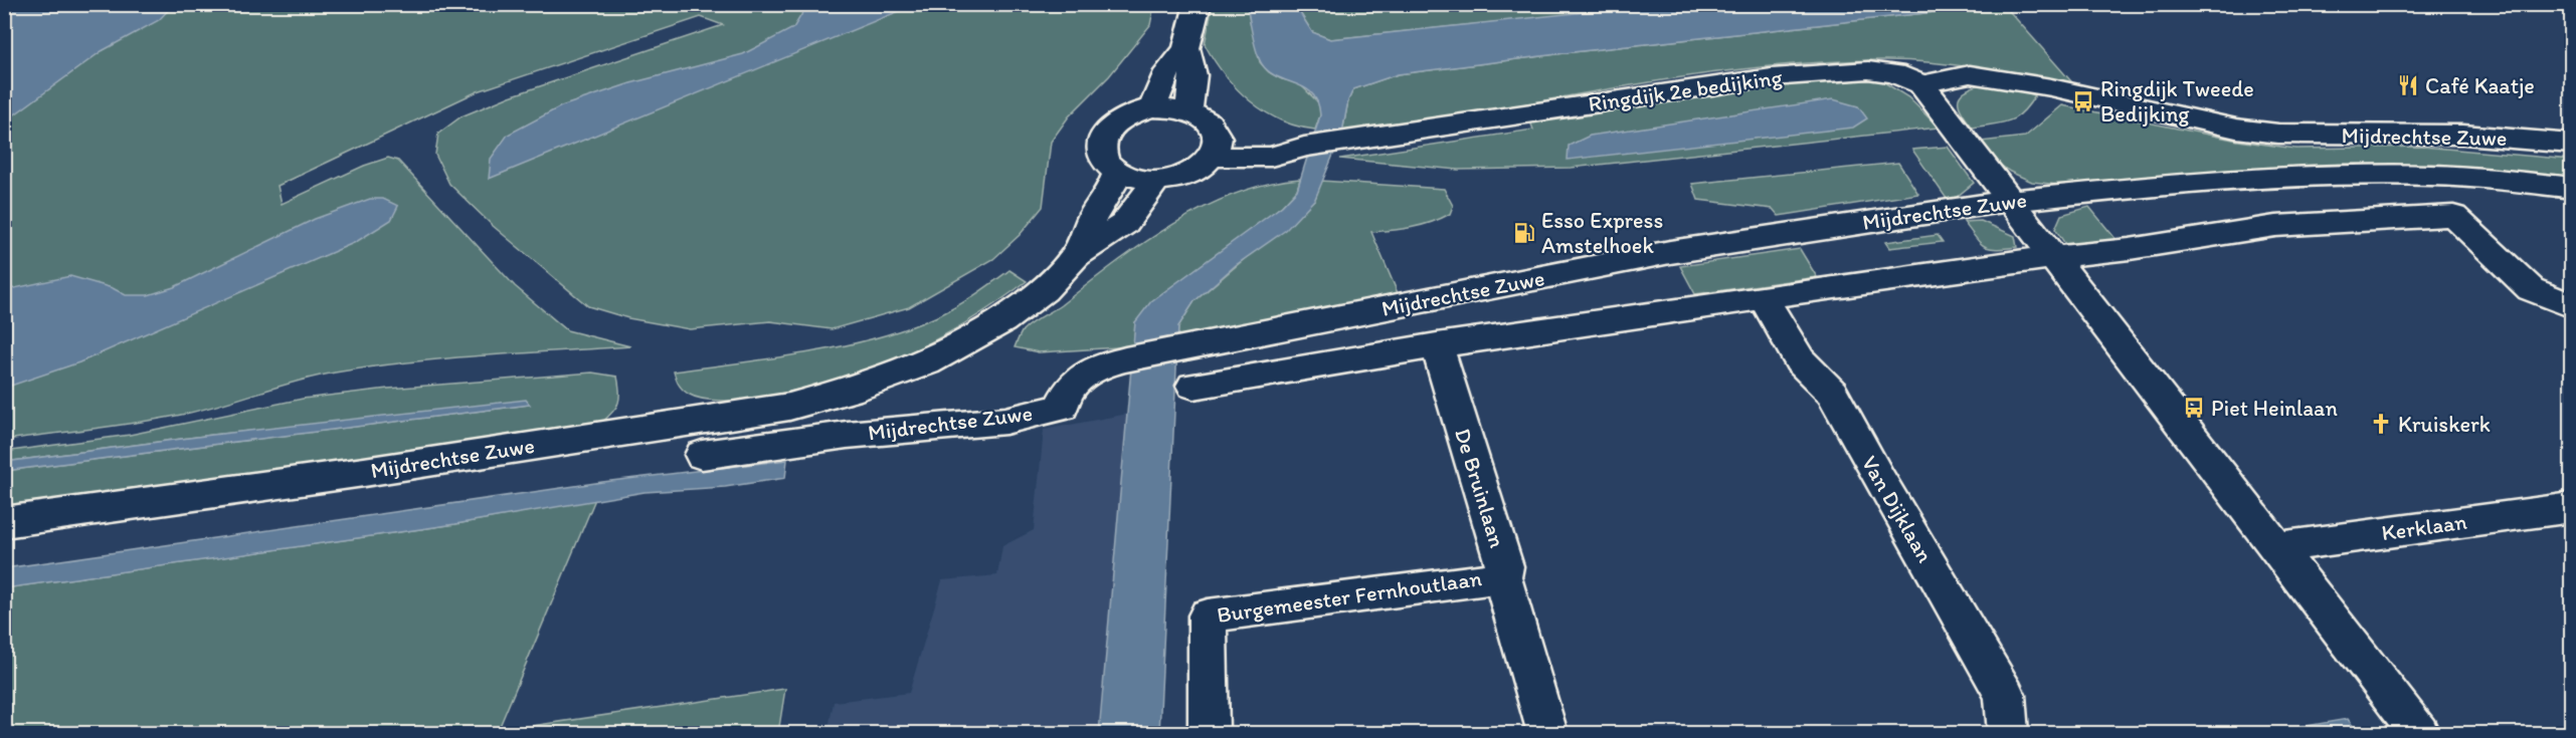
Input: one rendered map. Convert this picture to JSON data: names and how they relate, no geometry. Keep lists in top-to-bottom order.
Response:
{
  "streets": {
    "street": [
      "Ringdijk 2e bedijking",
      "Mijdrechtse Zuwe",
      "De Bruinlaan",
      "Van Dijklaan",
      "Kerklaan",
      "Burgemeester Fernhoutlaan"
    ]
  },
  "crossings": [
    ["Ringdijk 2e bedijking", "Mijdrechtse Zuwe"],
    ["Mijdrechtse Zuwe", "De Bruinlaan"],
    ["Mijdrechtse Zuwe", "Van Dijklaan"],
    ["De Bruinlaan", "Burgemeester Fernhoutlaan"]
  ],
  "places": {
    "restaurant": ["Café Kaatje"],
    "bus stop": ["Ringdijk Tweede Bedijking", "Piet Heinlaan"],
    "fuel station": ["Esso Express Amstelhoek"],
    "church": ["Kruiskerk"]
  }
}
